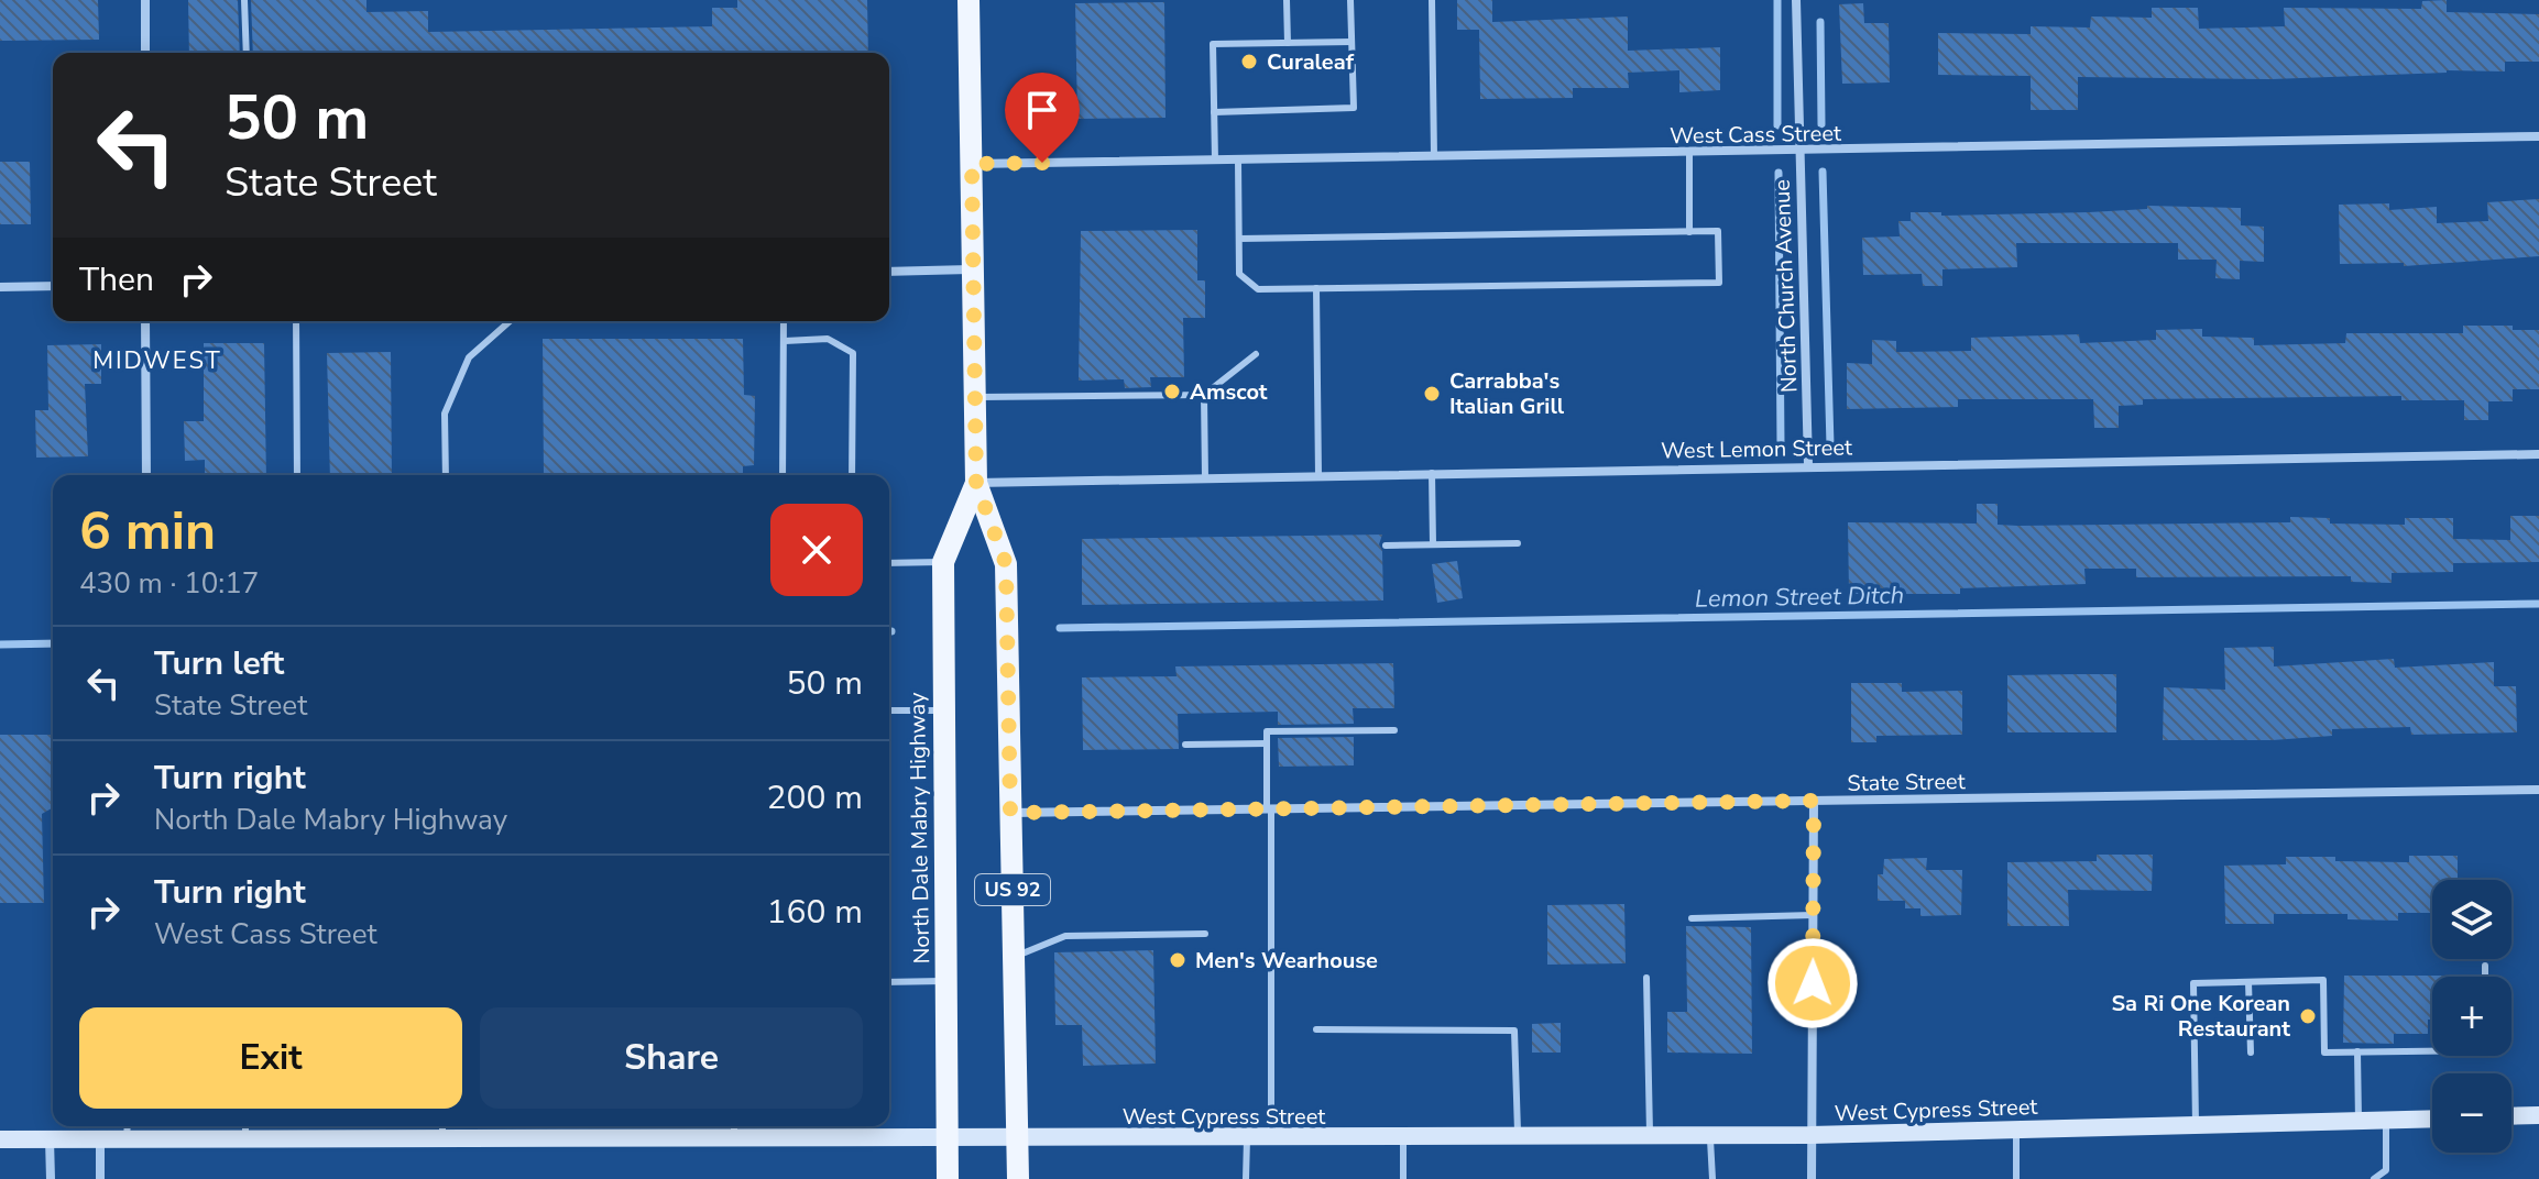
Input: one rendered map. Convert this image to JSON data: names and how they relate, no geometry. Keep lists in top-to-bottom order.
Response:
{
  "streets": {
    "main road": ["North Dale Mabry Highway", "US 92"],
    "street": [
      "West Cass Street",
      "North Church Avenue",
      "West Lemon Street",
      "State Street",
      "West Cypress Street"
    ]
  },
  "crossings": [
    ["West Cass Street", "North Church Avenue"],
    ["West Cass Street", "North Dale Mabry Highway"],
    ["North Church Avenue", "West Lemon Street"],
    ["West Lemon Street", "North Dale Mabry Highway"],
    ["State Street", "North Dale Mabry Highway"],
    ["North Dale Mabry Highway", "West Cypress Street"]
  ],
  "districts": ["MIDWEST"],
  "water": ["Lemon Street Ditch"],
  "places": [
    "Curaleaf",
    "Amscot",
    "Carrabba's Italian Grill",
    "Men's Wearhouse",
    "Sa Ri One Korean Restaurant"
  ],
  "page": {
    "turn": ["50 m", "State Street"],
    "then": "Then",
    "heading": ["6 min", "430 m · 10:17"],
    "list": [
      {
        "name": "Turn left",
        "note": "State Street",
        "value": "50 m"
      },
      {
        "name": "Turn right",
        "note": "North Dale Mabry Highway",
        "value": "200 m"
      },
      {
        "name": "Turn right",
        "note": "West Cass Street",
        "value": "160 m"
      }
    ],
    "map_buttons": ["+", "−"],
    "buttons": ["Exit", "Share"]
  }
}
